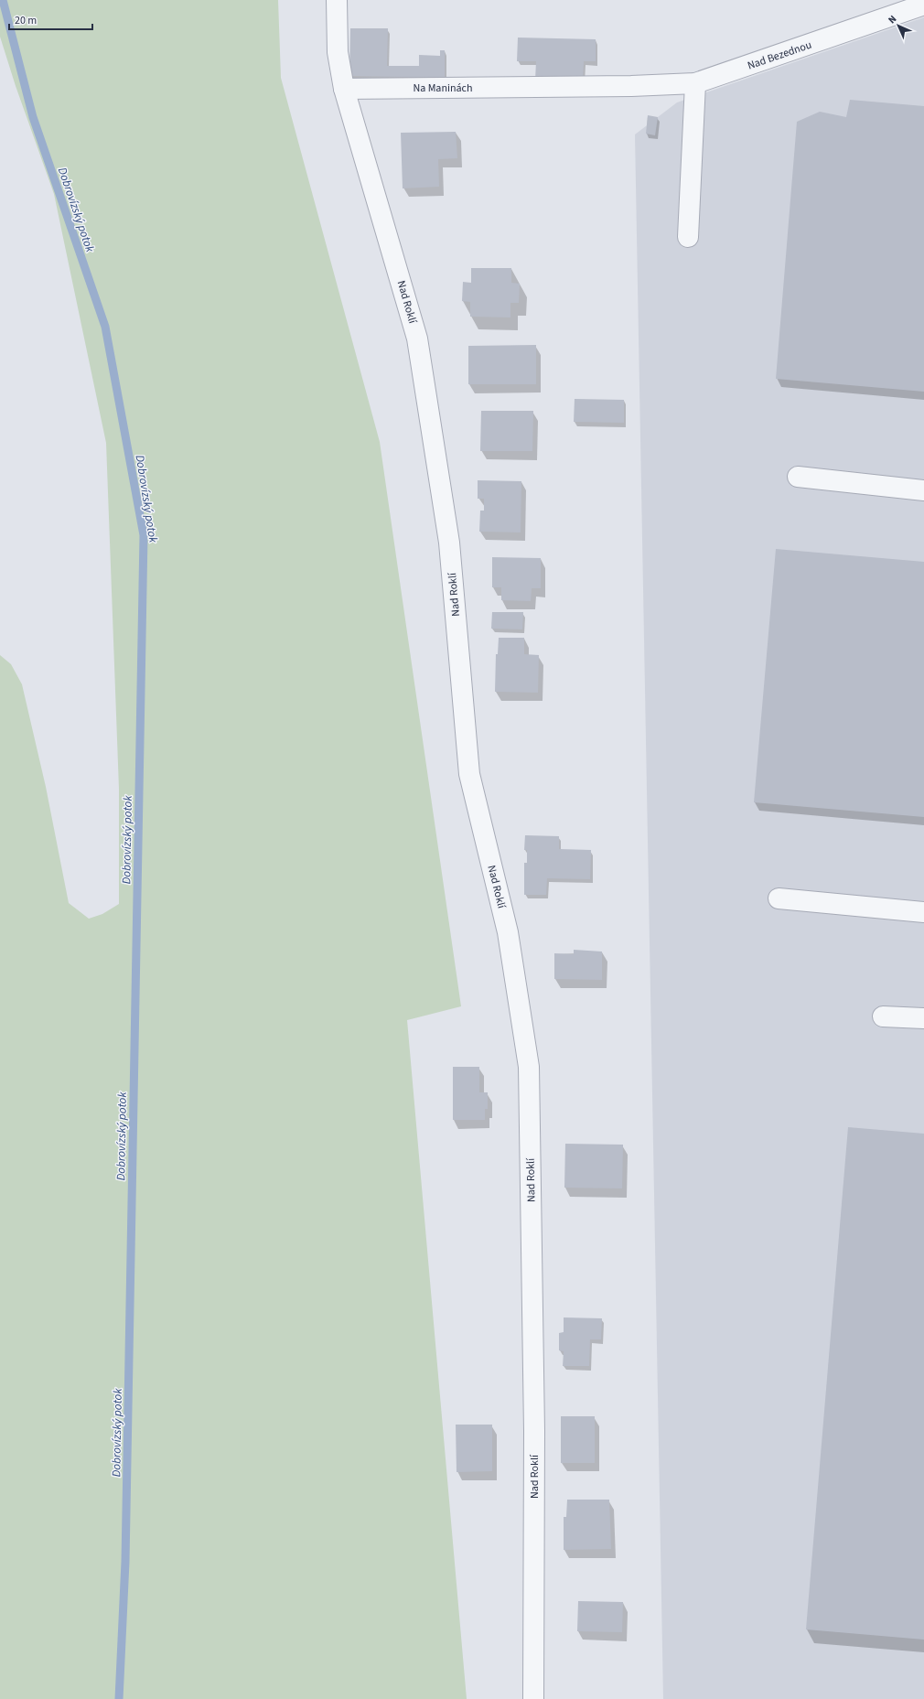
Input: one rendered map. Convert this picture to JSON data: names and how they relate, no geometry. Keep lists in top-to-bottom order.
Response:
{
  "streets": {
    "street": ["Nad Bezednou", "Na Maninách", "Nad Roklí"]
  },
  "crossings": [
    ["Nad Bezednou", "Na Maninách"],
    ["Na Maninách", "Nad Roklí"]
  ],
  "water": ["Dobrovízský potok"],
  "scale_bar": "20 m",
  "north": "top left"
}
